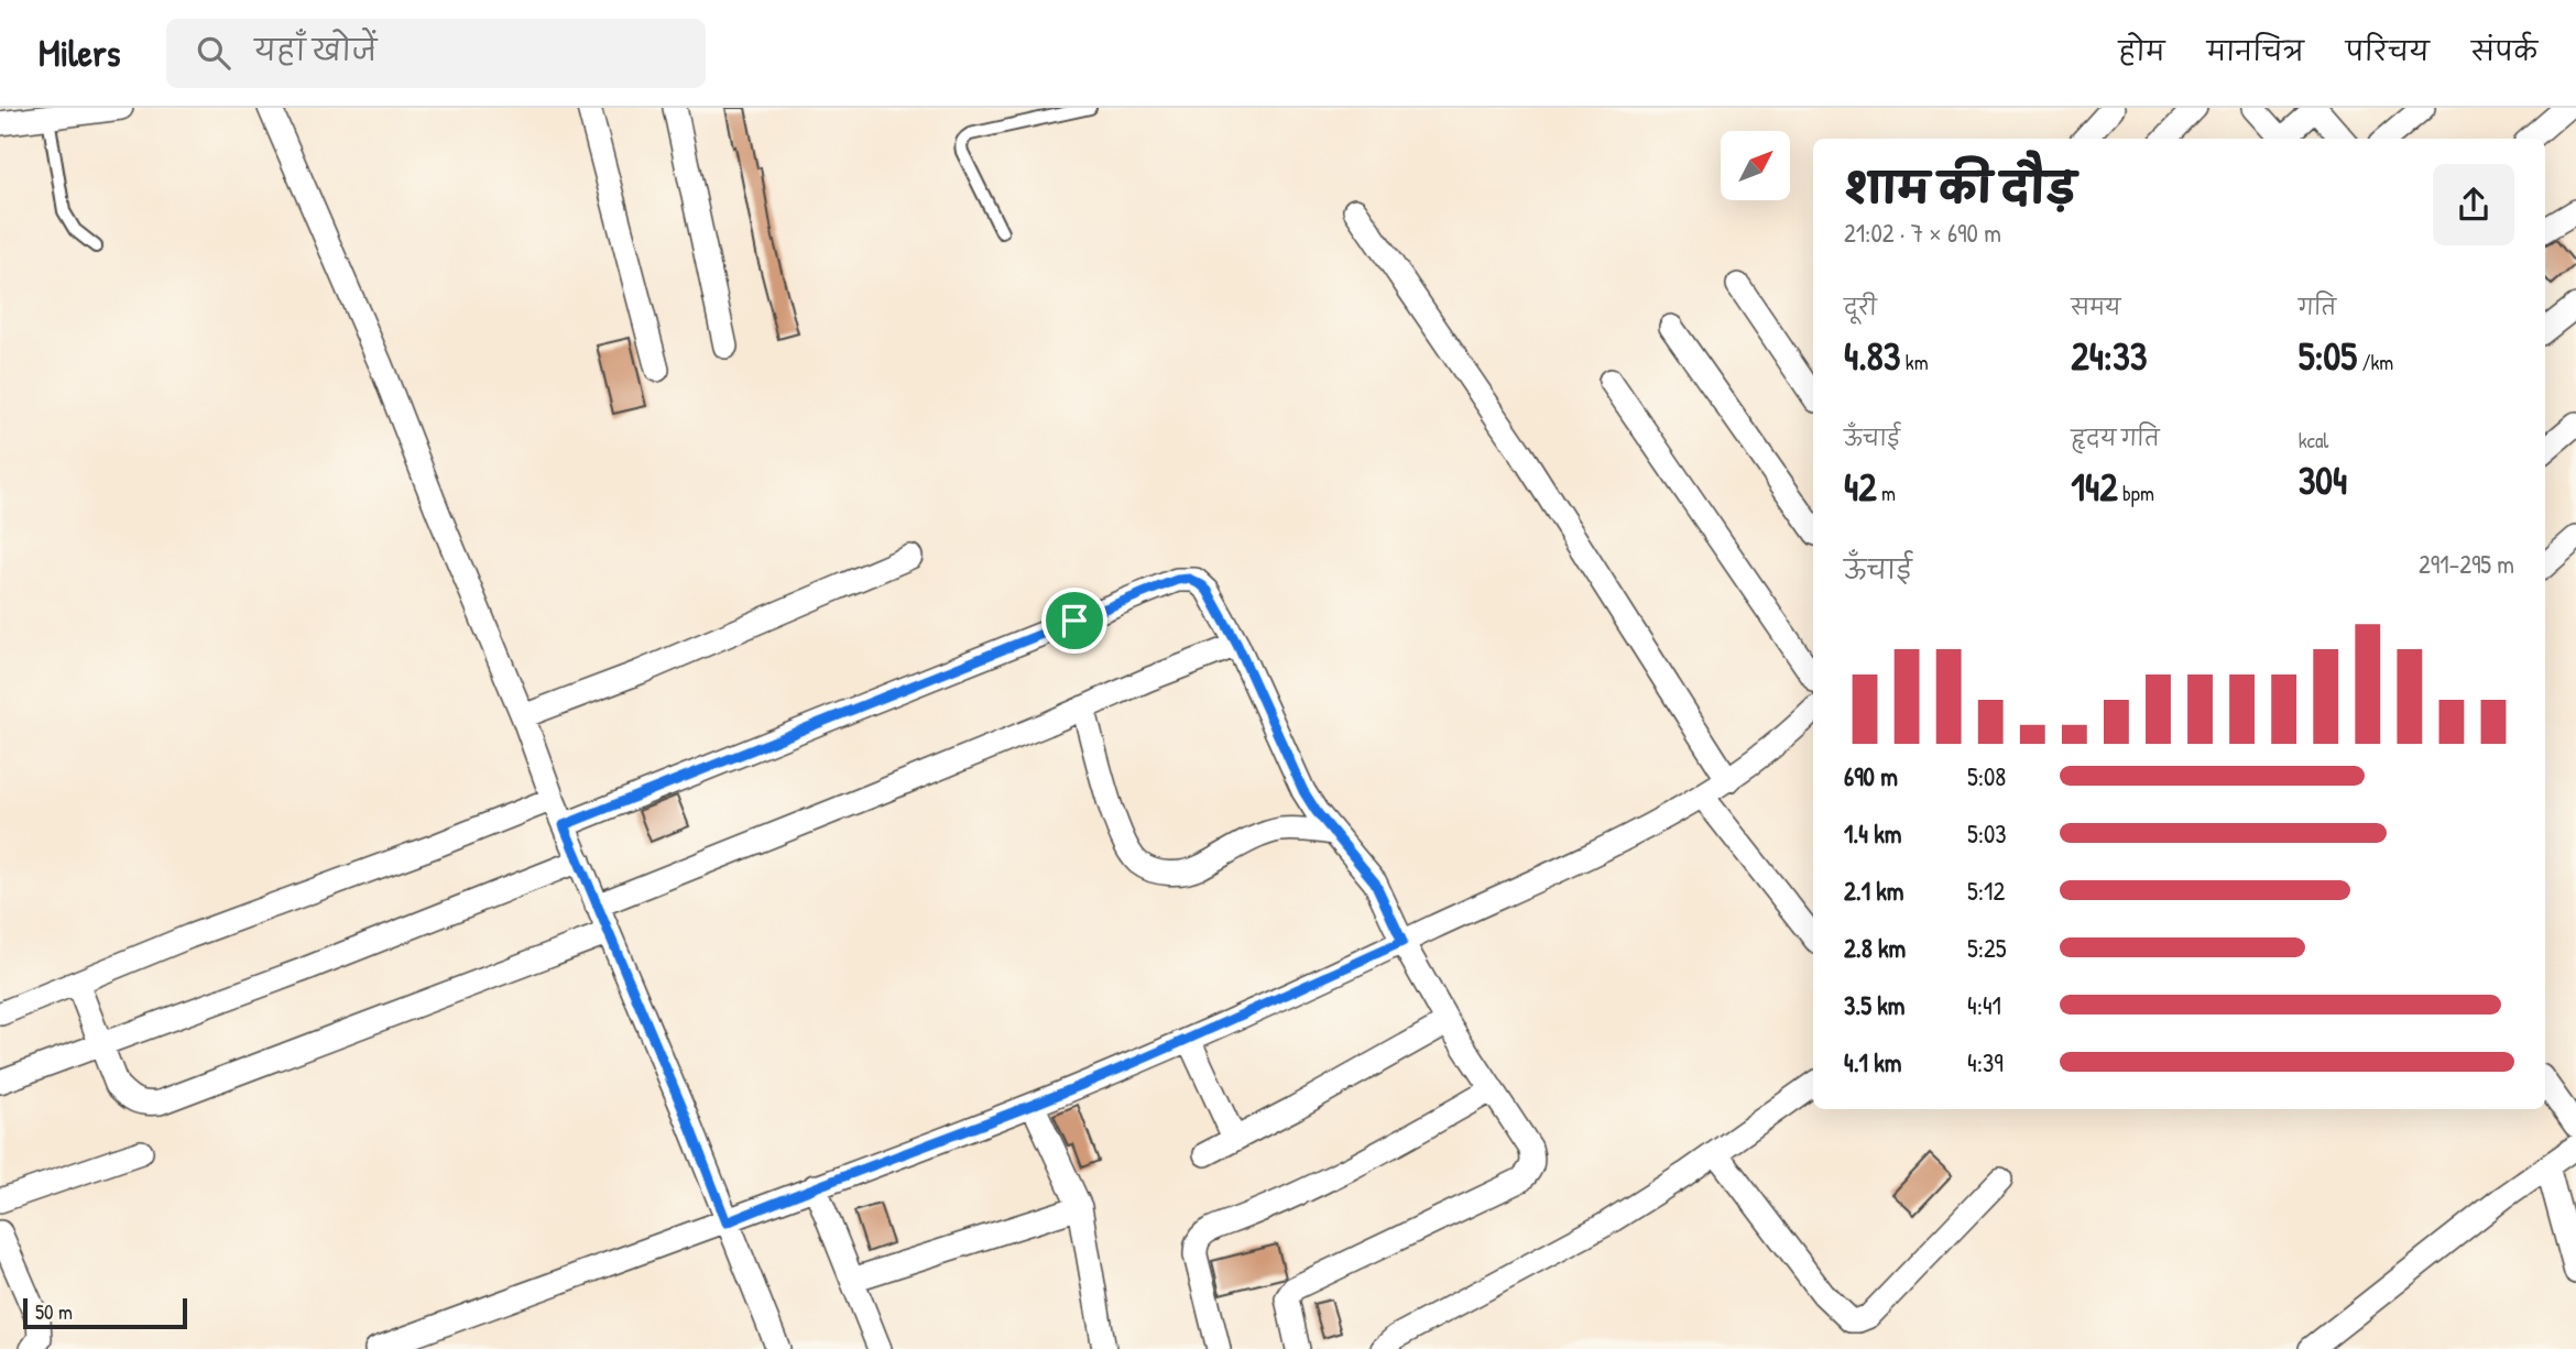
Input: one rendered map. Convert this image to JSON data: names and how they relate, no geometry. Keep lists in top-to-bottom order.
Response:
{
  "scale_bar": "50 m",
  "north": "top right",
  "page": {
    "header": "Milers",
    "search": "यहाँ खोजें",
    "nav": [
      "होम",
      "मानचित्र",
      "परिचय",
      "संपर्क"
    ],
    "heading": ["शाम की दौड़", "21:02 · 7 × 690 m"],
    "stats": [
      ["दूरी", "4.83 km"],
      ["समय", "24:33"],
      ["गति", "5:05 /km"],
      ["ऊँचाई", "42 m"],
      ["हृदय गति", "142 bpm"],
      ["kcal", "304"]
    ],
    "chart": ["ऊँचाई", "291–295 m"],
    "list": [
      {
        "name": "690 m",
        "note": "5:08"
      },
      {
        "name": "1.4 km",
        "note": "5:03"
      },
      {
        "name": "2.1 km",
        "note": "5:12"
      },
      {
        "name": "2.8 km",
        "note": "5:25"
      },
      {
        "name": "3.5 km",
        "note": "4:41"
      },
      {
        "name": "4.1 km",
        "note": "4:39"
      }
    ],
    "scale": "50 m"
  }
}
